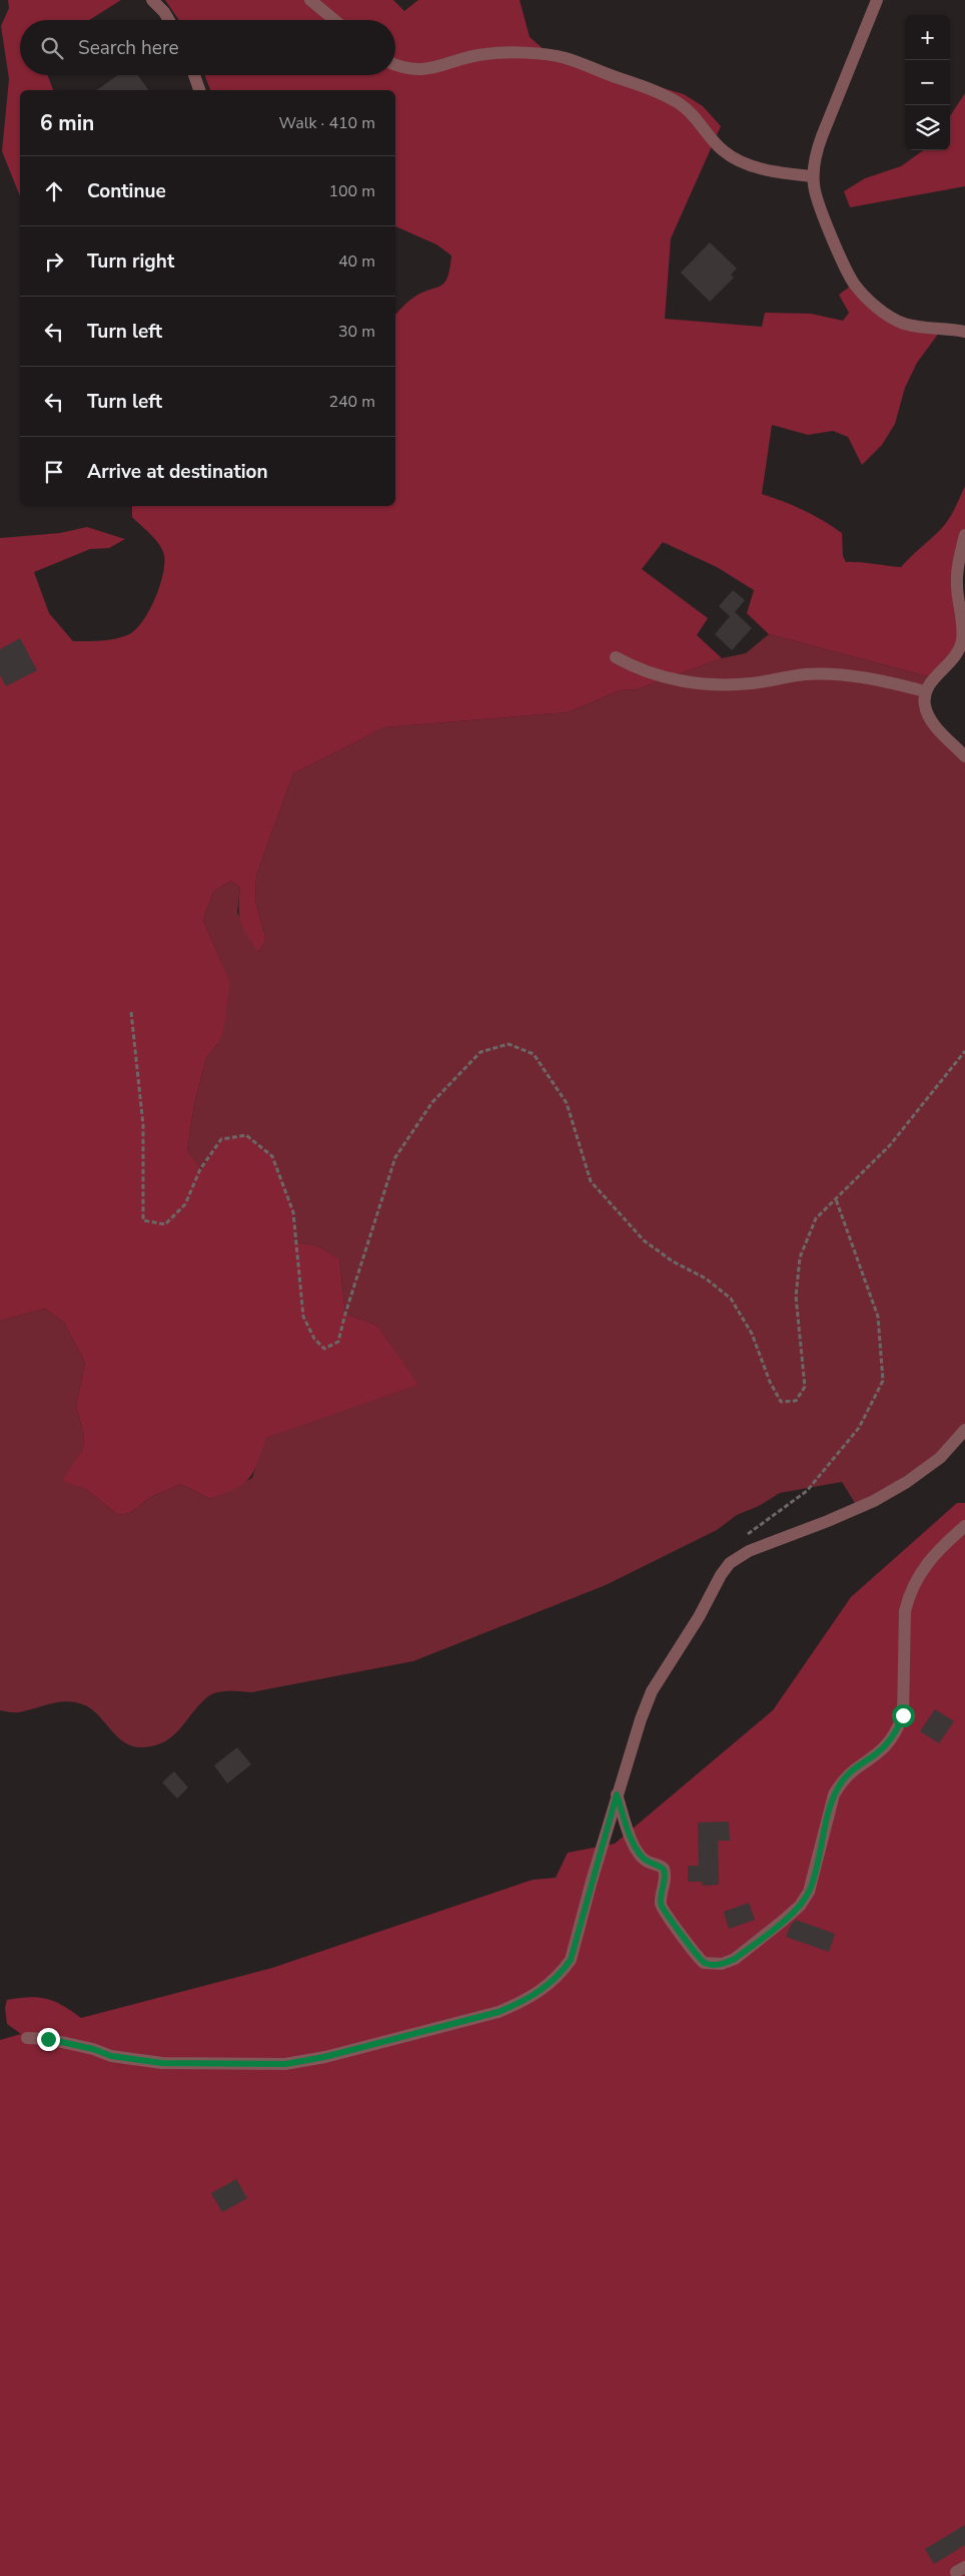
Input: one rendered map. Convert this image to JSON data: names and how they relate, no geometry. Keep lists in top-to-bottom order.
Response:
{
  "page": {
    "map_buttons": ["+", "−"],
    "search": "Search here",
    "heading": ["6 min", "Walk · 410 m"],
    "list": [
      ["Continue", "100 m"],
      ["Turn right", "40 m"],
      ["Turn left", "30 m"],
      ["Turn left", "240 m"],
      "Arrive at destination"
    ]
  }
}
